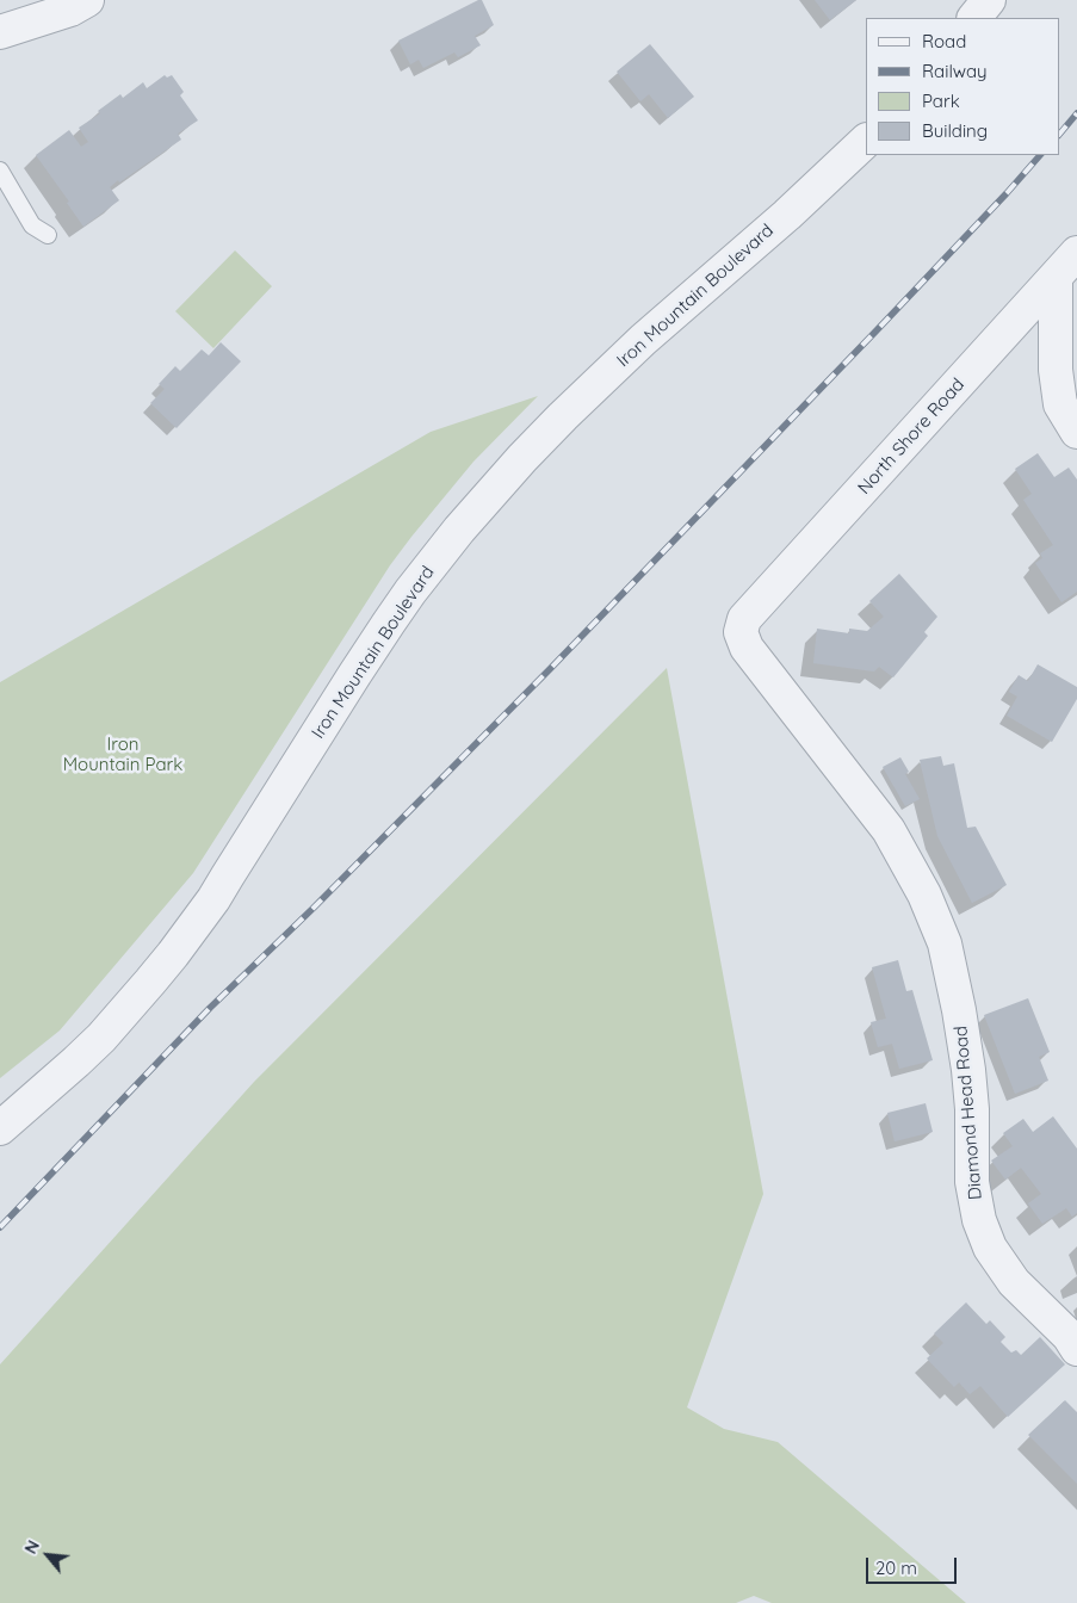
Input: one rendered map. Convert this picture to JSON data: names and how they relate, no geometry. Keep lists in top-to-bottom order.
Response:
{
  "streets": {
    "street": ["Iron Mountain Boulevard", "North Shore Road", "Diamond Head Road"]
  },
  "crossings": [
    ["North Shore Road", "Diamond Head Road"]
  ],
  "parks": ["Iron Mountain Park"],
  "legend": [
    "Road",
    "Railway",
    "Park",
    "Building"
  ],
  "scale_bar": "20 m",
  "north": "top left"
}
